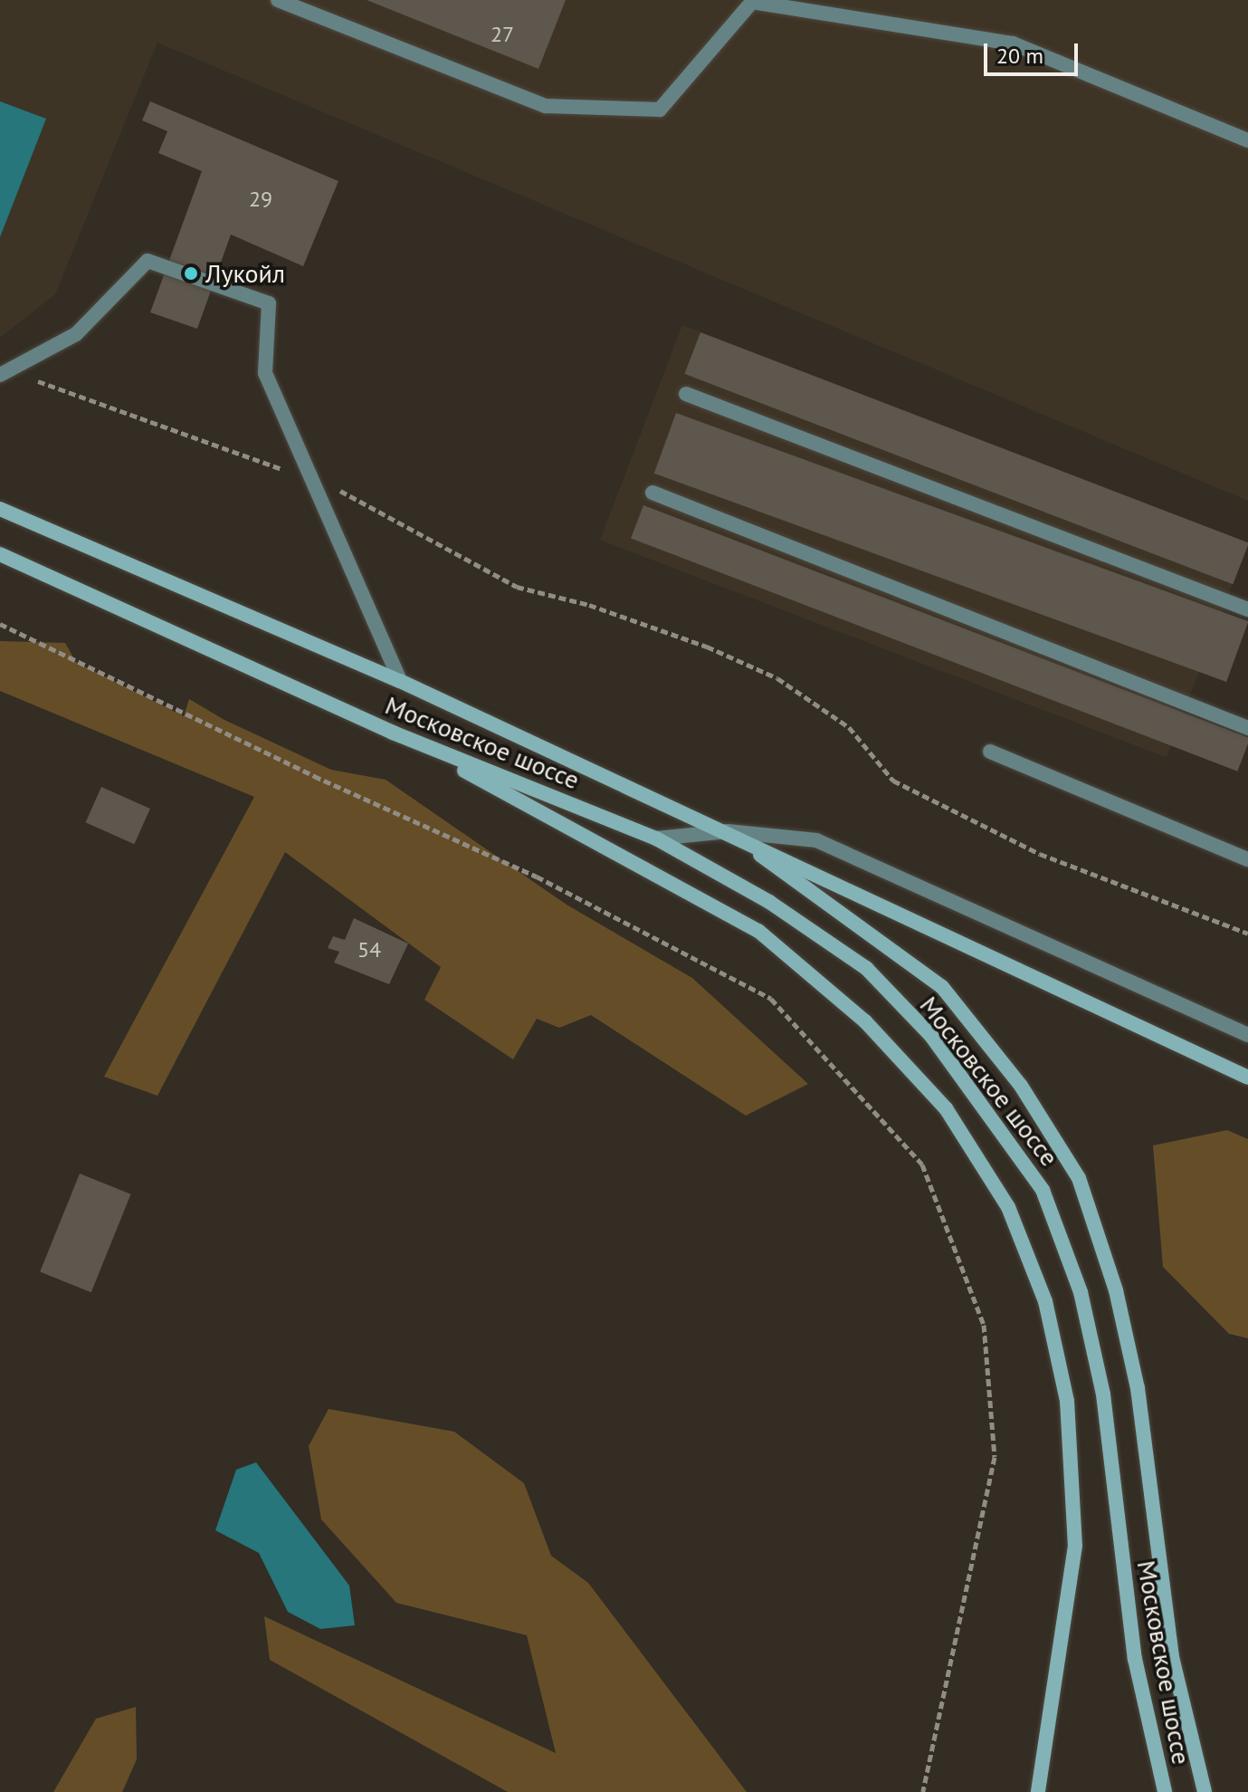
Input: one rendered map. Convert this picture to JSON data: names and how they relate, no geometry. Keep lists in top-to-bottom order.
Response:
{
  "streets": {
    "main road": ["Московское шоссе"]
  },
  "places": ["Лукойл"],
  "house_numbers": ["27", "29", "54"],
  "scale_bar": "20 m"
}
